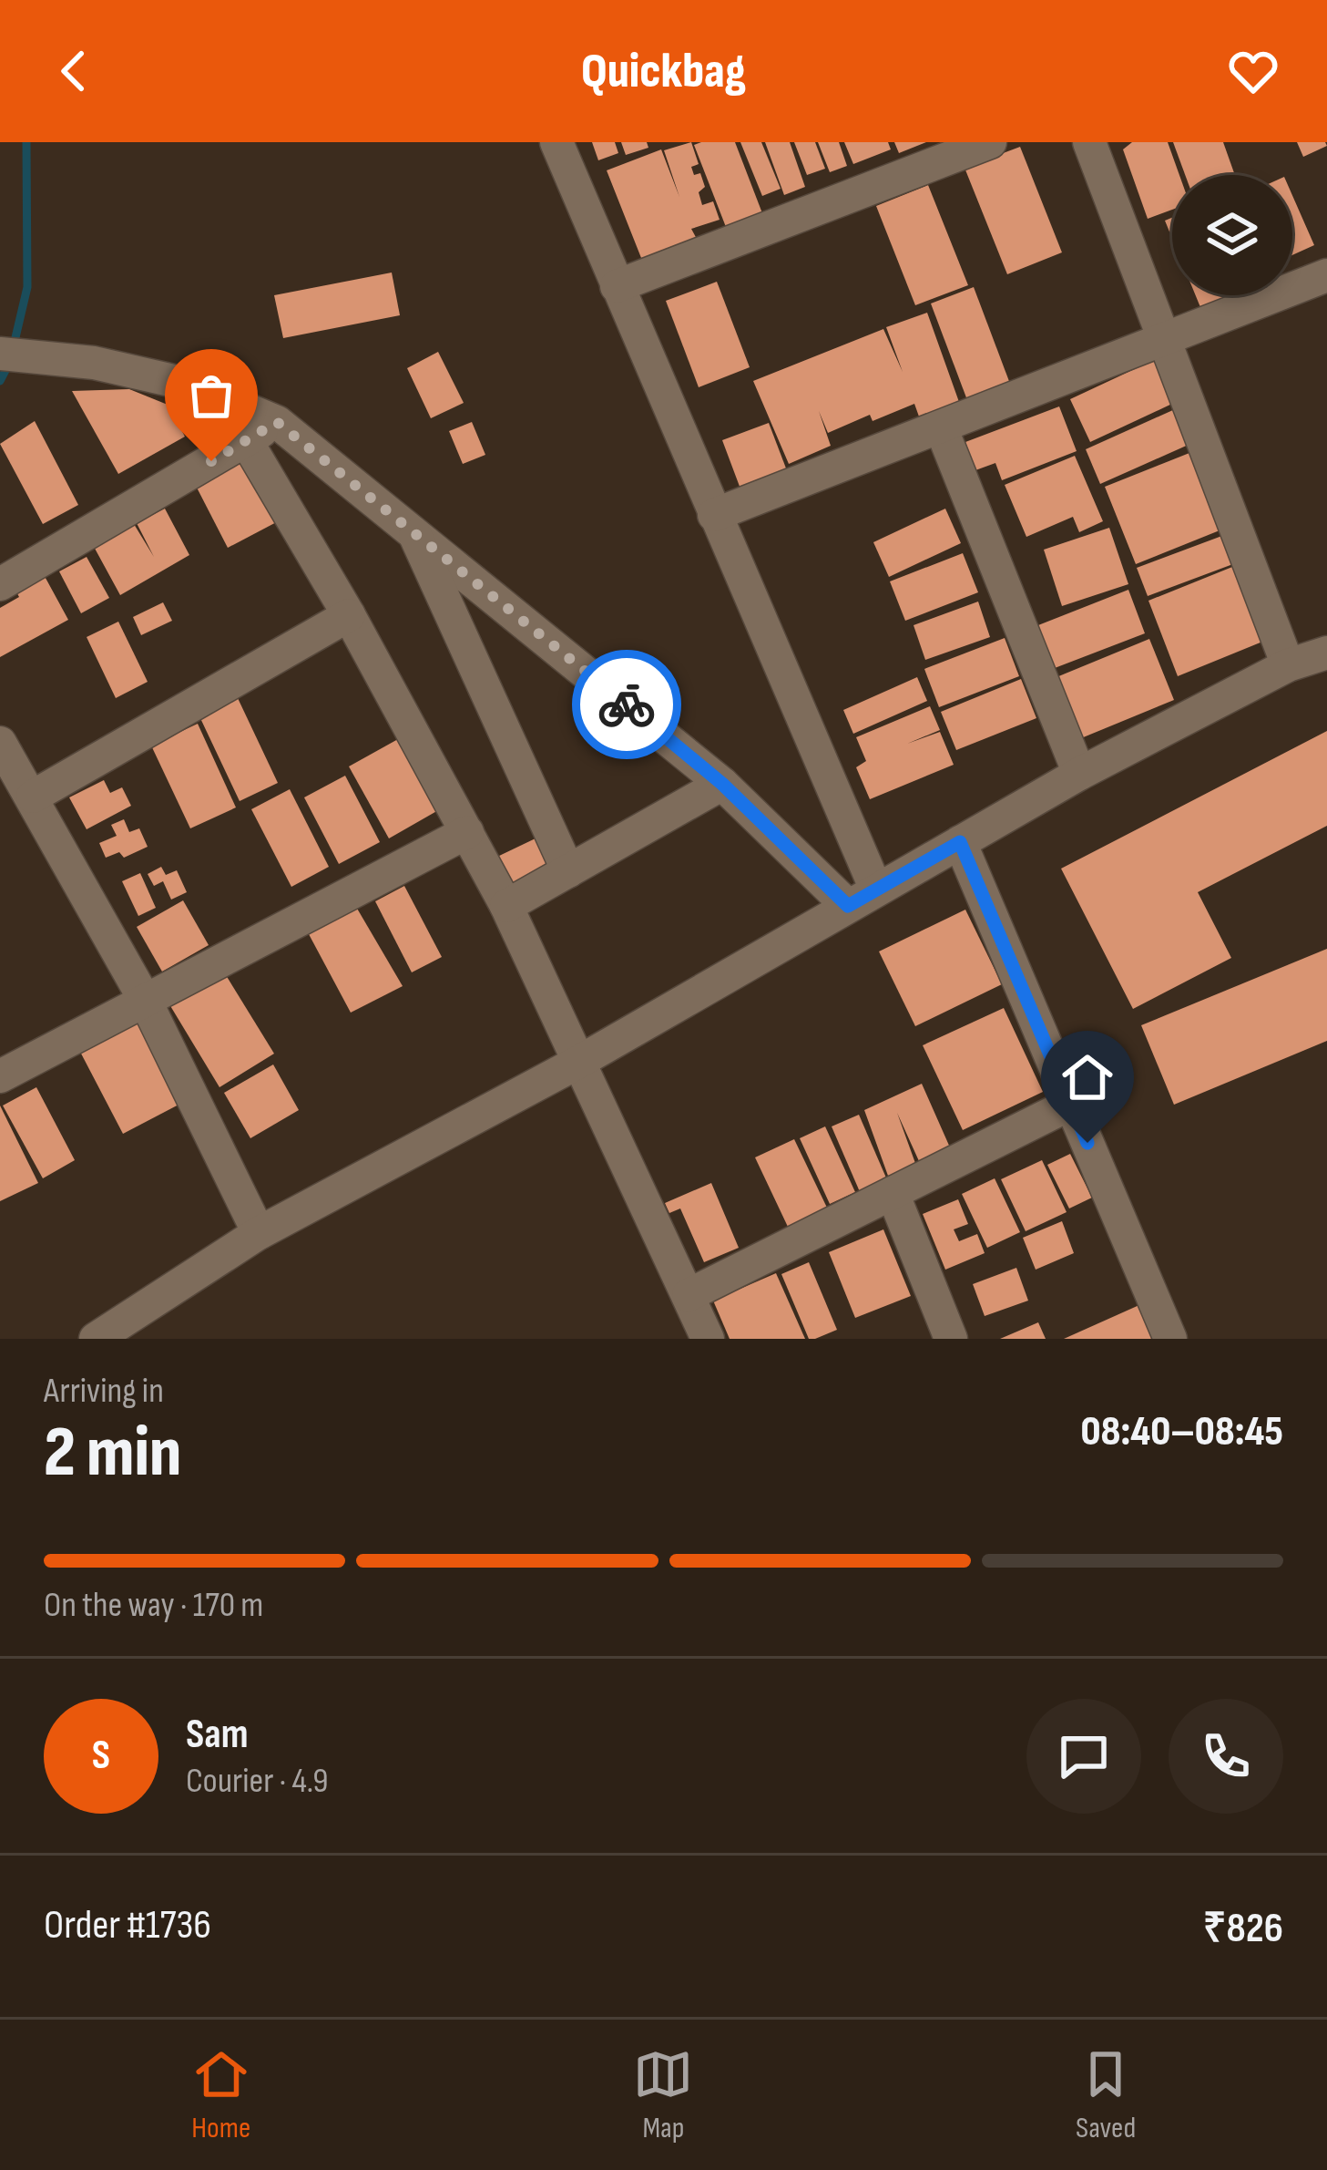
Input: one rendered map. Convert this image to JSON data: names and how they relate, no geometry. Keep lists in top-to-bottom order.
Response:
{
  "page": {
    "header": "Quickbag",
    "heading": ["2 min", "Arriving in", "08:40–08:45"],
    "panel": [
      "Sam",
      "Courier · 4.9",
      "Order #1736",
      "₹826"
    ],
    "bar": "On the way · 170 m",
    "round": "S",
    "tabs": ["Home", "Map", "Saved"]
  }
}
